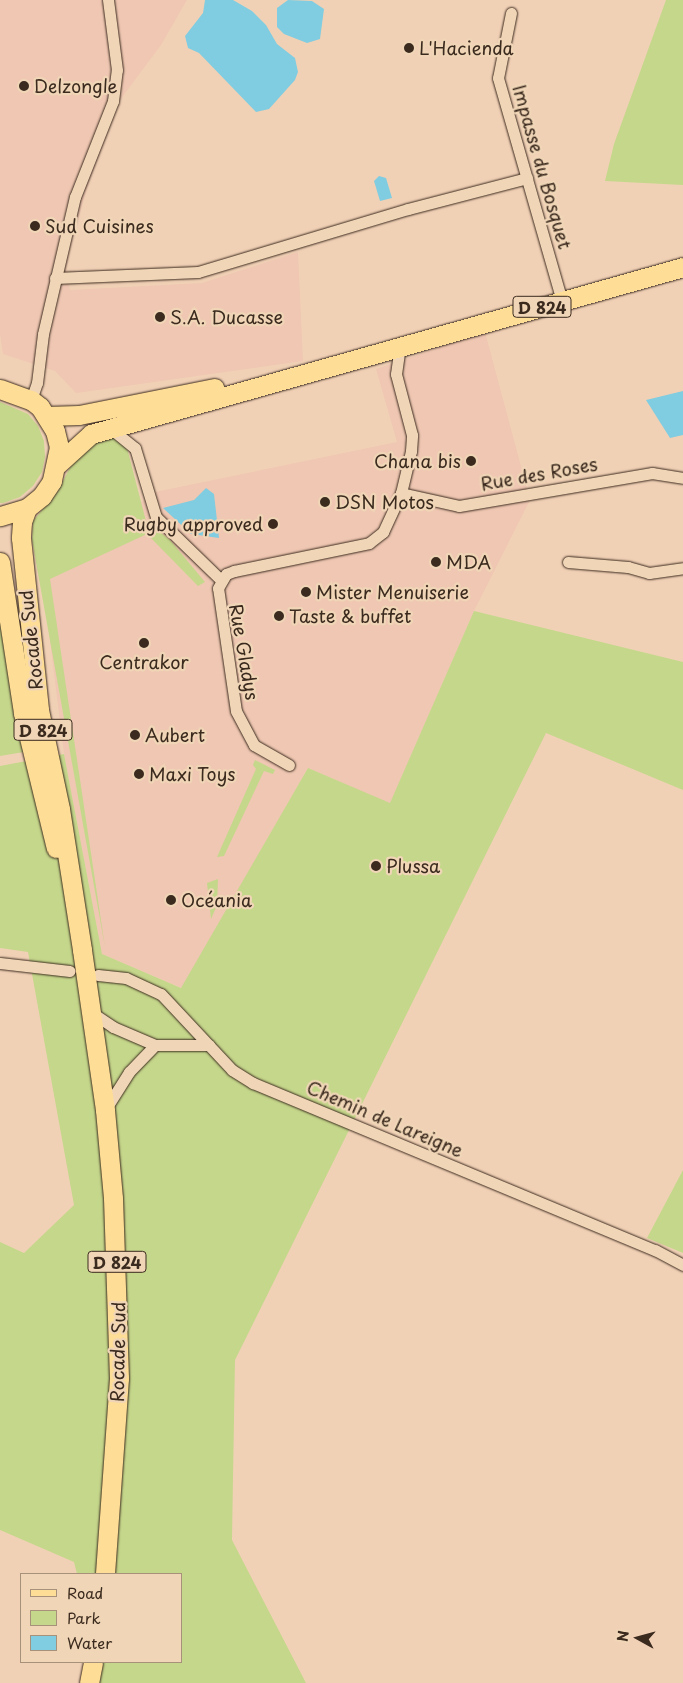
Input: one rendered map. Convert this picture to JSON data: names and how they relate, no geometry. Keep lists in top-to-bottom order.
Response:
{
  "streets": {
    "main road": ["D 824", "Rocade Sud"],
    "street": [
      "Impasse du Bosquet",
      "Rue des Roses",
      "Rue Gladys",
      "Chemin de Lareigne"
    ]
  },
  "crossings": [
    ["Impasse du Bosquet", "D 824"]
  ],
  "places": [
    "L'Hacienda",
    "Delzongle",
    "Sud Cuisines",
    "S.A. Ducasse",
    "Chana bis",
    "DSN Motos",
    "Rugby approved",
    "MDA",
    "Mister Menuiserie",
    "Taste & buffet",
    "Centrakor",
    "Aubert",
    "Maxi Toys",
    "Plussa",
    "Océania"
  ],
  "legend": ["Road", "Park", "Water"],
  "north": "left"
}
